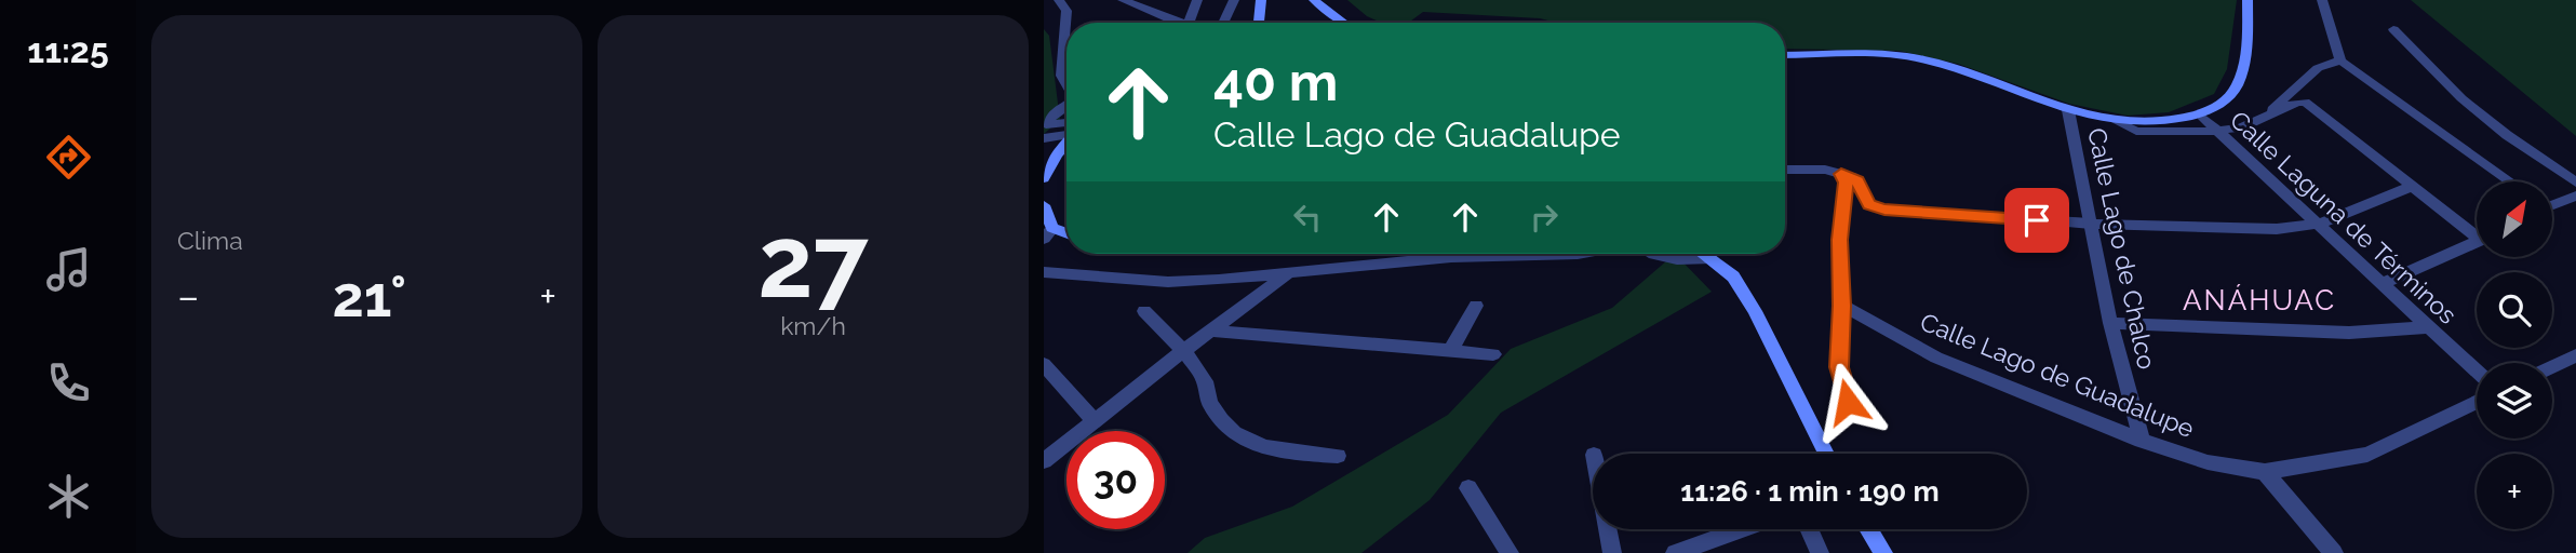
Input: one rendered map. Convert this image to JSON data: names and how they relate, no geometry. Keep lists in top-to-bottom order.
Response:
{
  "streets": {
    "street": ["Calle Laguna de Términos", "Calle Lago de Chalco", "Calle Lago de Guadalupe"]
  },
  "crossings": [
    ["Calle Lago de Chalco", "Calle Lago de Guadalupe"]
  ],
  "districts": ["ANÁHUAC"],
  "north": "top right",
  "page": {
    "tabs": "11:25",
    "tile": [
      "Clima",
      ["27", "km/h"]
    ],
    "turn": ["40 m", "Calle Lago de Guadalupe"],
    "map_buttons": "+",
    "heat": ["−", "21°", "+"],
    "limit": "30",
    "trip": "11:26 · 1 min · 190 m"
  }
}
